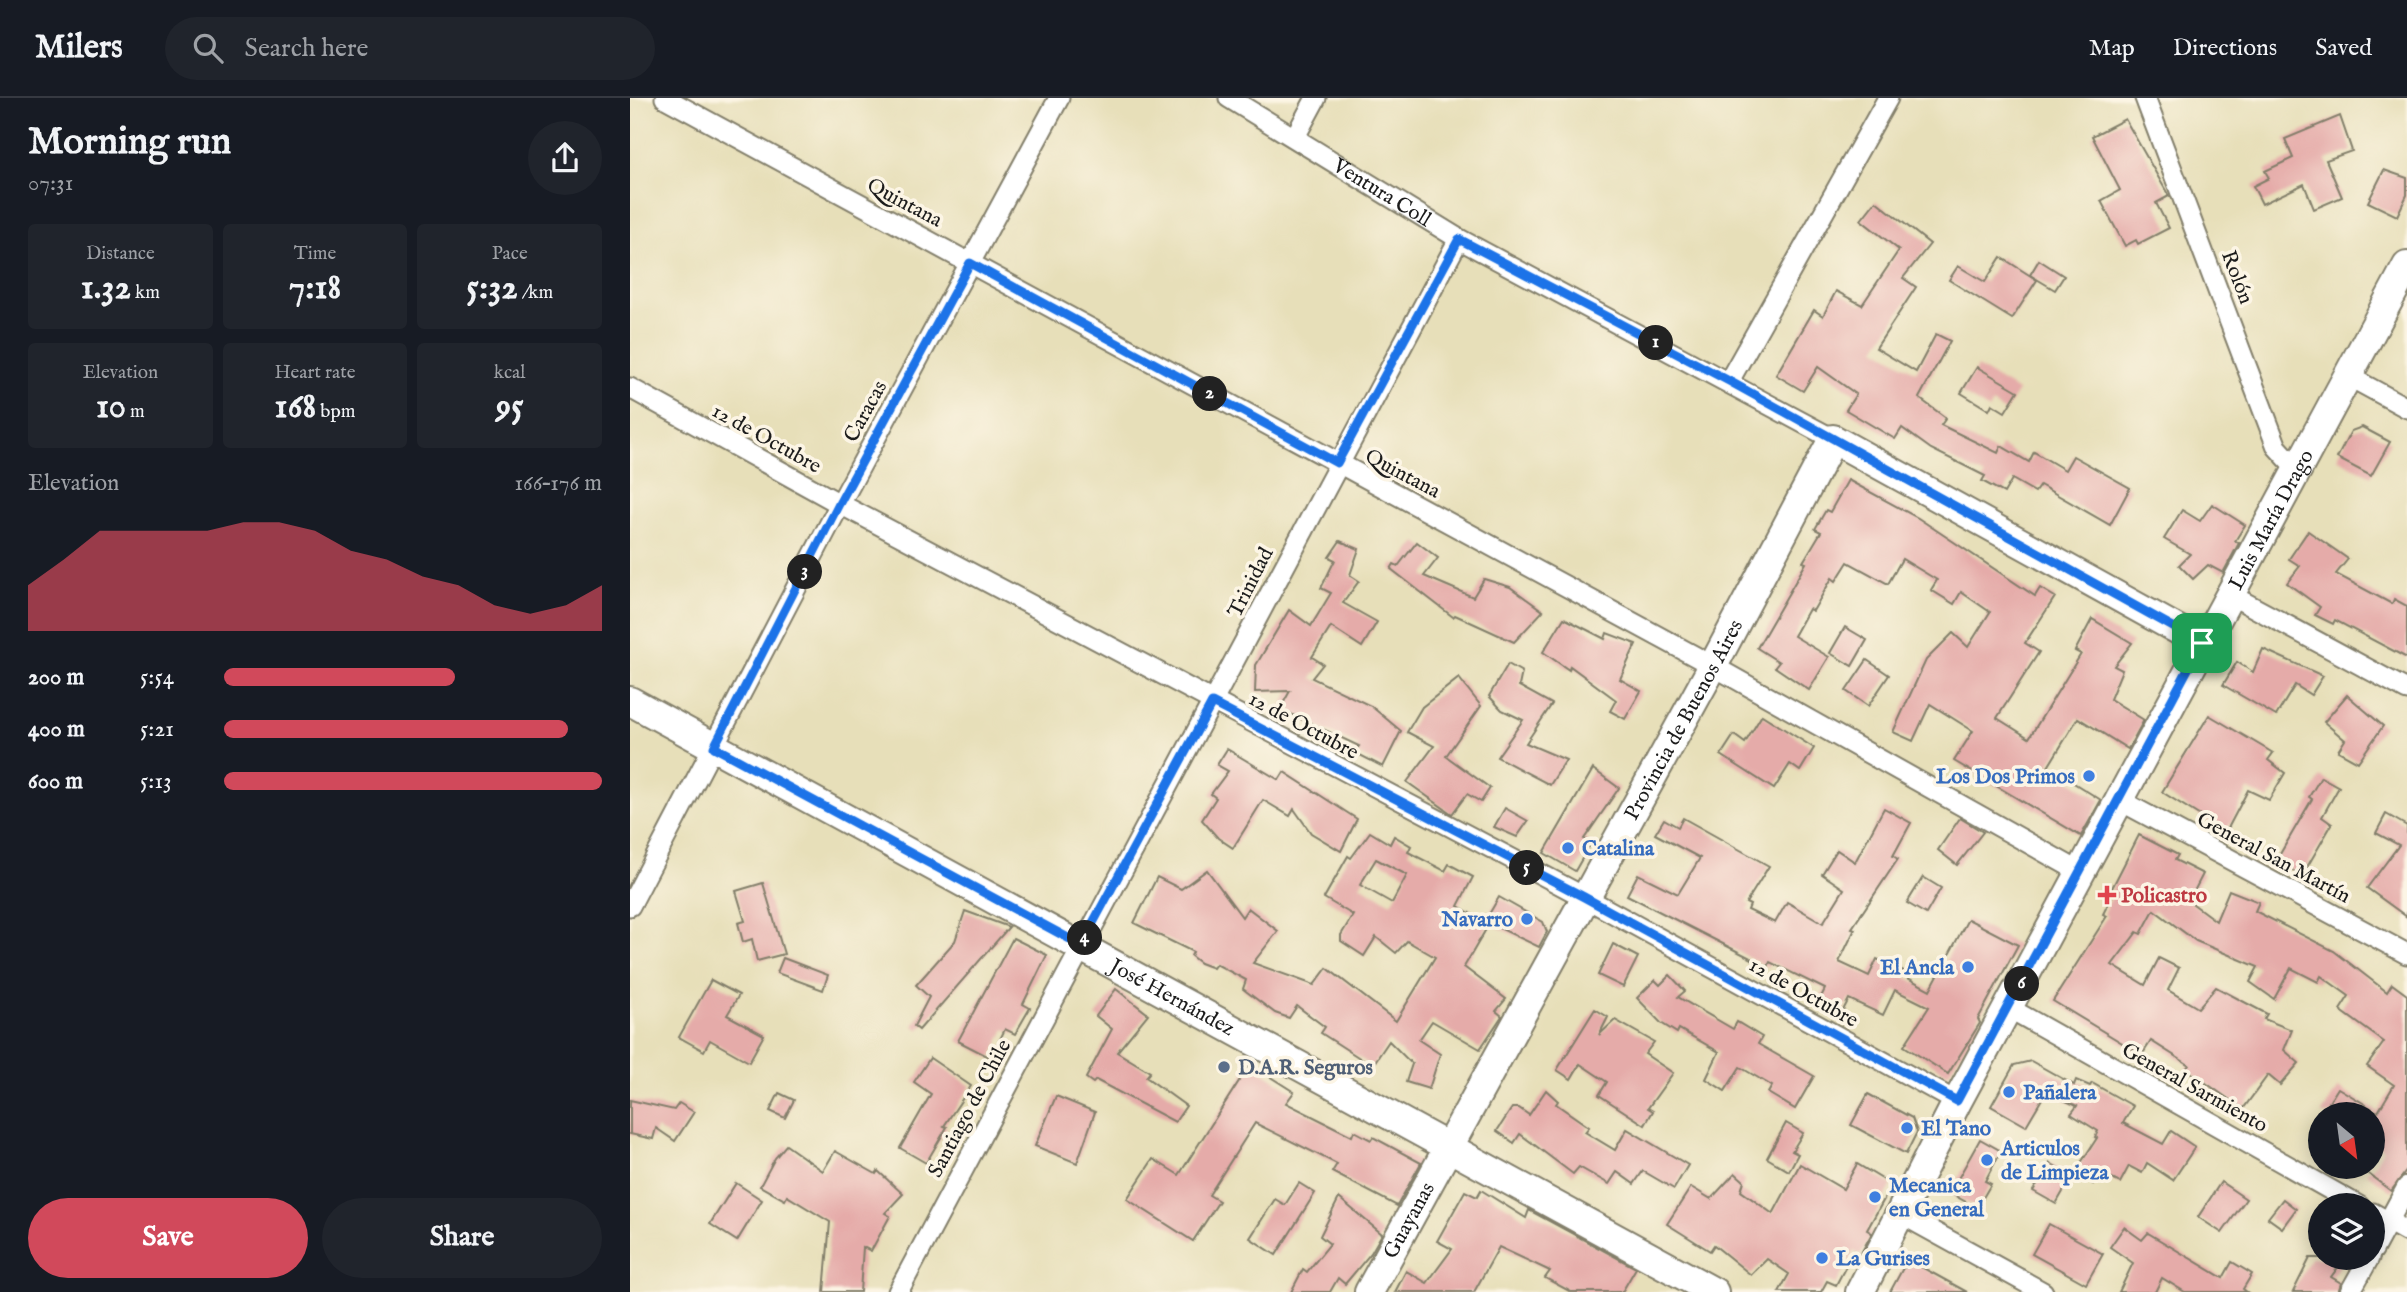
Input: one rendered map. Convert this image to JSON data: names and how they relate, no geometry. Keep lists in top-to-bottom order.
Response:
{
  "streets": {
    "street": [
      "Ventura Coll",
      "Quintana",
      "Rolón",
      "Caracas",
      "12 de Octubre",
      "Luis María Drago",
      "Trinidad",
      "Provincia de Buenos Aires",
      "General San Martín",
      "José Hernández",
      "General Sarmiento",
      "Santiago de Chile",
      "Guayanas"
    ]
  },
  "crossings": [
    ["Ventura Coll", "Luis María Drago"],
    ["Ventura Coll", "Trinidad"],
    ["Ventura Coll", "Provincia de Buenos Aires"],
    ["Quintana", "Caracas"],
    ["Quintana", "Luis María Drago"],
    ["Quintana", "Trinidad"],
    ["Quintana", "Provincia de Buenos Aires"],
    ["Rolón", "Luis María Drago"],
    ["Caracas", "12 de Octubre"],
    ["Caracas", "José Hernández"],
    ["12 de Octubre", "Luis María Drago"],
    ["12 de Octubre", "Trinidad"],
    ["12 de Octubre", "Provincia de Buenos Aires"],
    ["Luis María Drago", "General San Martín"],
    ["Luis María Drago", "General Sarmiento"],
    ["Trinidad", "José Hernández"],
    ["Trinidad", "Santiago de Chile"],
    ["Provincia de Buenos Aires", "José Hernández"],
    ["Provincia de Buenos Aires", "Guayanas"],
    ["José Hernández", "Santiago de Chile"],
    ["José Hernández", "Guayanas"]
  ],
  "places": {
    "other": [
      "Los Dos Primos",
      "Catalina",
      "Navarro",
      "El Ancla",
      "D.A.R. Seguros",
      "Pañalera",
      "El Tano",
      "Articulos de Limpieza",
      "Mecanica en General",
      "La Gurises"
    ],
    "health": ["Policastro"]
  },
  "north": "bottom right",
  "page": {
    "header": "Milers",
    "search": "Search here",
    "nav": ["Map", "Directions", "Saved"],
    "heading": ["Morning run", "07:31"],
    "stats": [
      ["Distance", "1.32 km"],
      ["Time", "7:18"],
      ["Pace", "5:32 /km"],
      ["Elevation", "10 m"],
      ["Heart rate", "168 bpm"],
      ["kcal", "95"]
    ],
    "pins": [
      "1",
      "2",
      "3",
      "5",
      "4",
      "6"
    ],
    "chart": ["Elevation", "166–176 m"],
    "list": [
      {
        "name": "200 m",
        "note": "5:54"
      },
      {
        "name": "400 m",
        "note": "5:21"
      },
      {
        "name": "600 m",
        "note": "5:13"
      }
    ],
    "buttons": ["Save", "Share"]
  }
}
